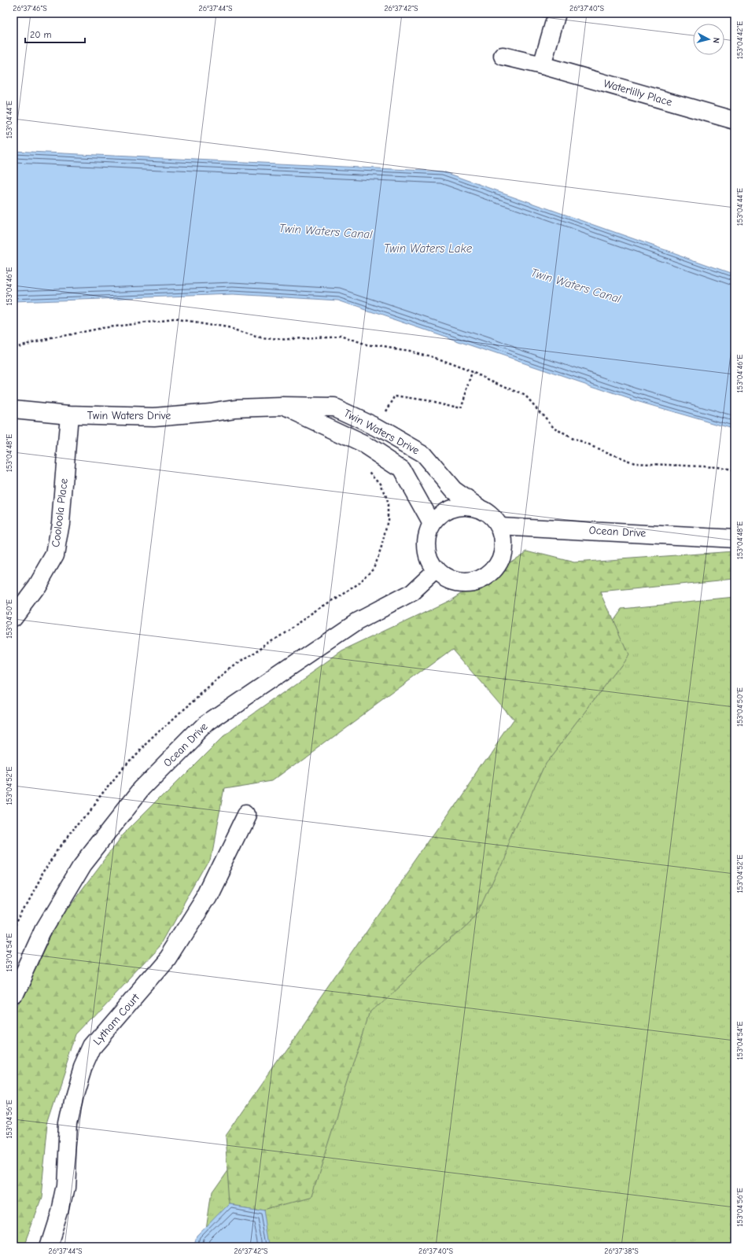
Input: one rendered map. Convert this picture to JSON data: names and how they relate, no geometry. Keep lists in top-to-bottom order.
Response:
{
  "streets": {
    "street": [
      "Waterlilly Place",
      "Twin Waters Drive",
      "Cooloola Place",
      "Ocean Drive",
      "Lytham Court"
    ]
  },
  "crossings": [
    ["Twin Waters Drive", "Cooloola Place"],
    ["Twin Waters Drive", "Ocean Drive"]
  ],
  "water": ["Twin Waters Canal", "Twin Waters Lake"],
  "scale_bar": "20 m",
  "north": "right",
  "coordinates": [
    "26°37'46\"S",
    "26°37'44\"S",
    "26°37'42\"S",
    "26°37'40\"S",
    "153°04'42\"E",
    "153°04'44\"E",
    "153°04'46\"E",
    "153°04'48\"E",
    "153°04'50\"E",
    "153°04'52\"E",
    "153°04'54\"E",
    "153°04'56\"E",
    "26°37'38\"S"
  ]
}
